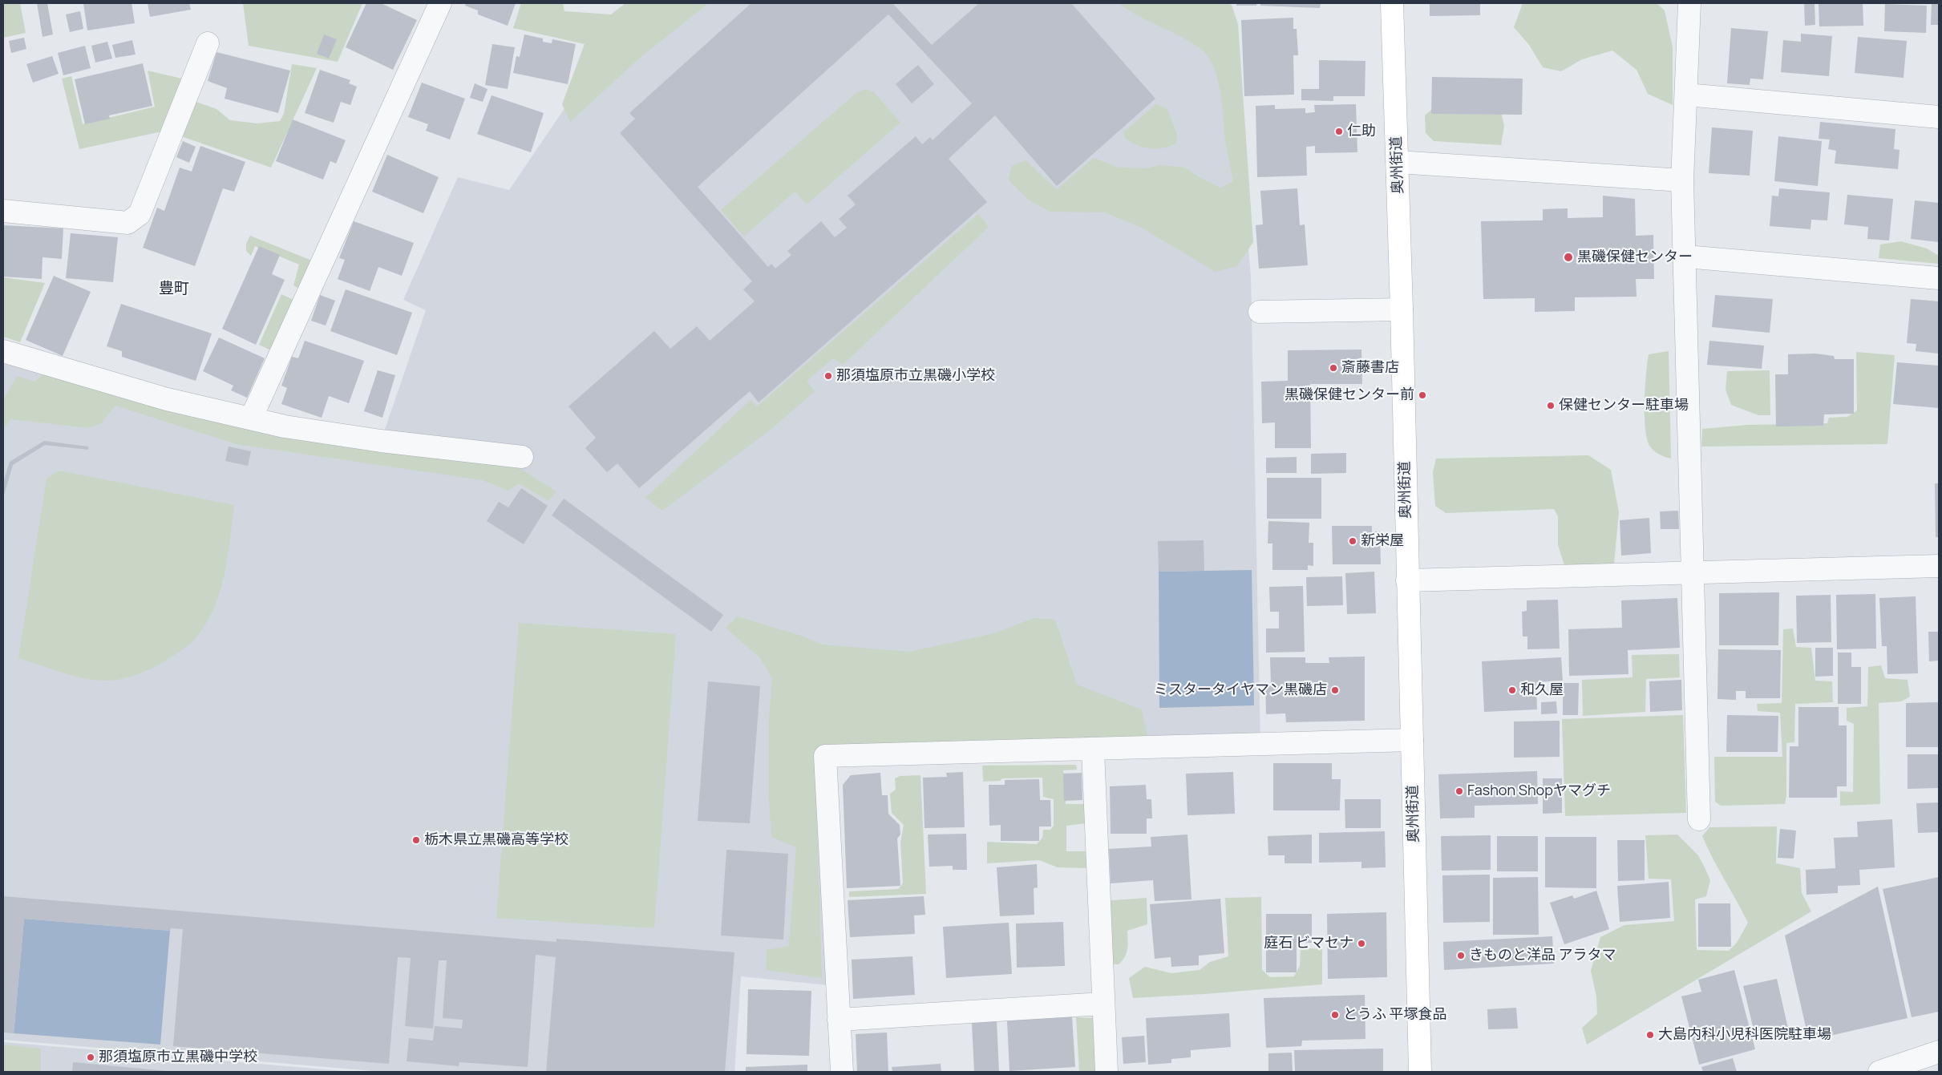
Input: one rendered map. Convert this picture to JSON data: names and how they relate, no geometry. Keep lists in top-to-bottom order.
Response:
{
  "streets": {
    "main road": ["奥州街道"]
  },
  "districts": ["豊町"],
  "places": [
    "仁助",
    "黒磯保健センター",
    "斎藤書店",
    "那須塩原市立黒磯小学校",
    "黒磯保健センター前",
    "保健センター駐車場",
    "新栄屋",
    "ミスタータイヤマン黒磯店",
    "和久屋",
    "Fashon Shopヤマグチ",
    "栃木県立黒磯高等学校",
    "庭石 ビマセナ",
    "きものと洋品 アラタマ",
    "とうふ 平塚食品",
    "大島内科小児科医院駐車場",
    "那須塩原市立黒磯中学校"
  ]
}
